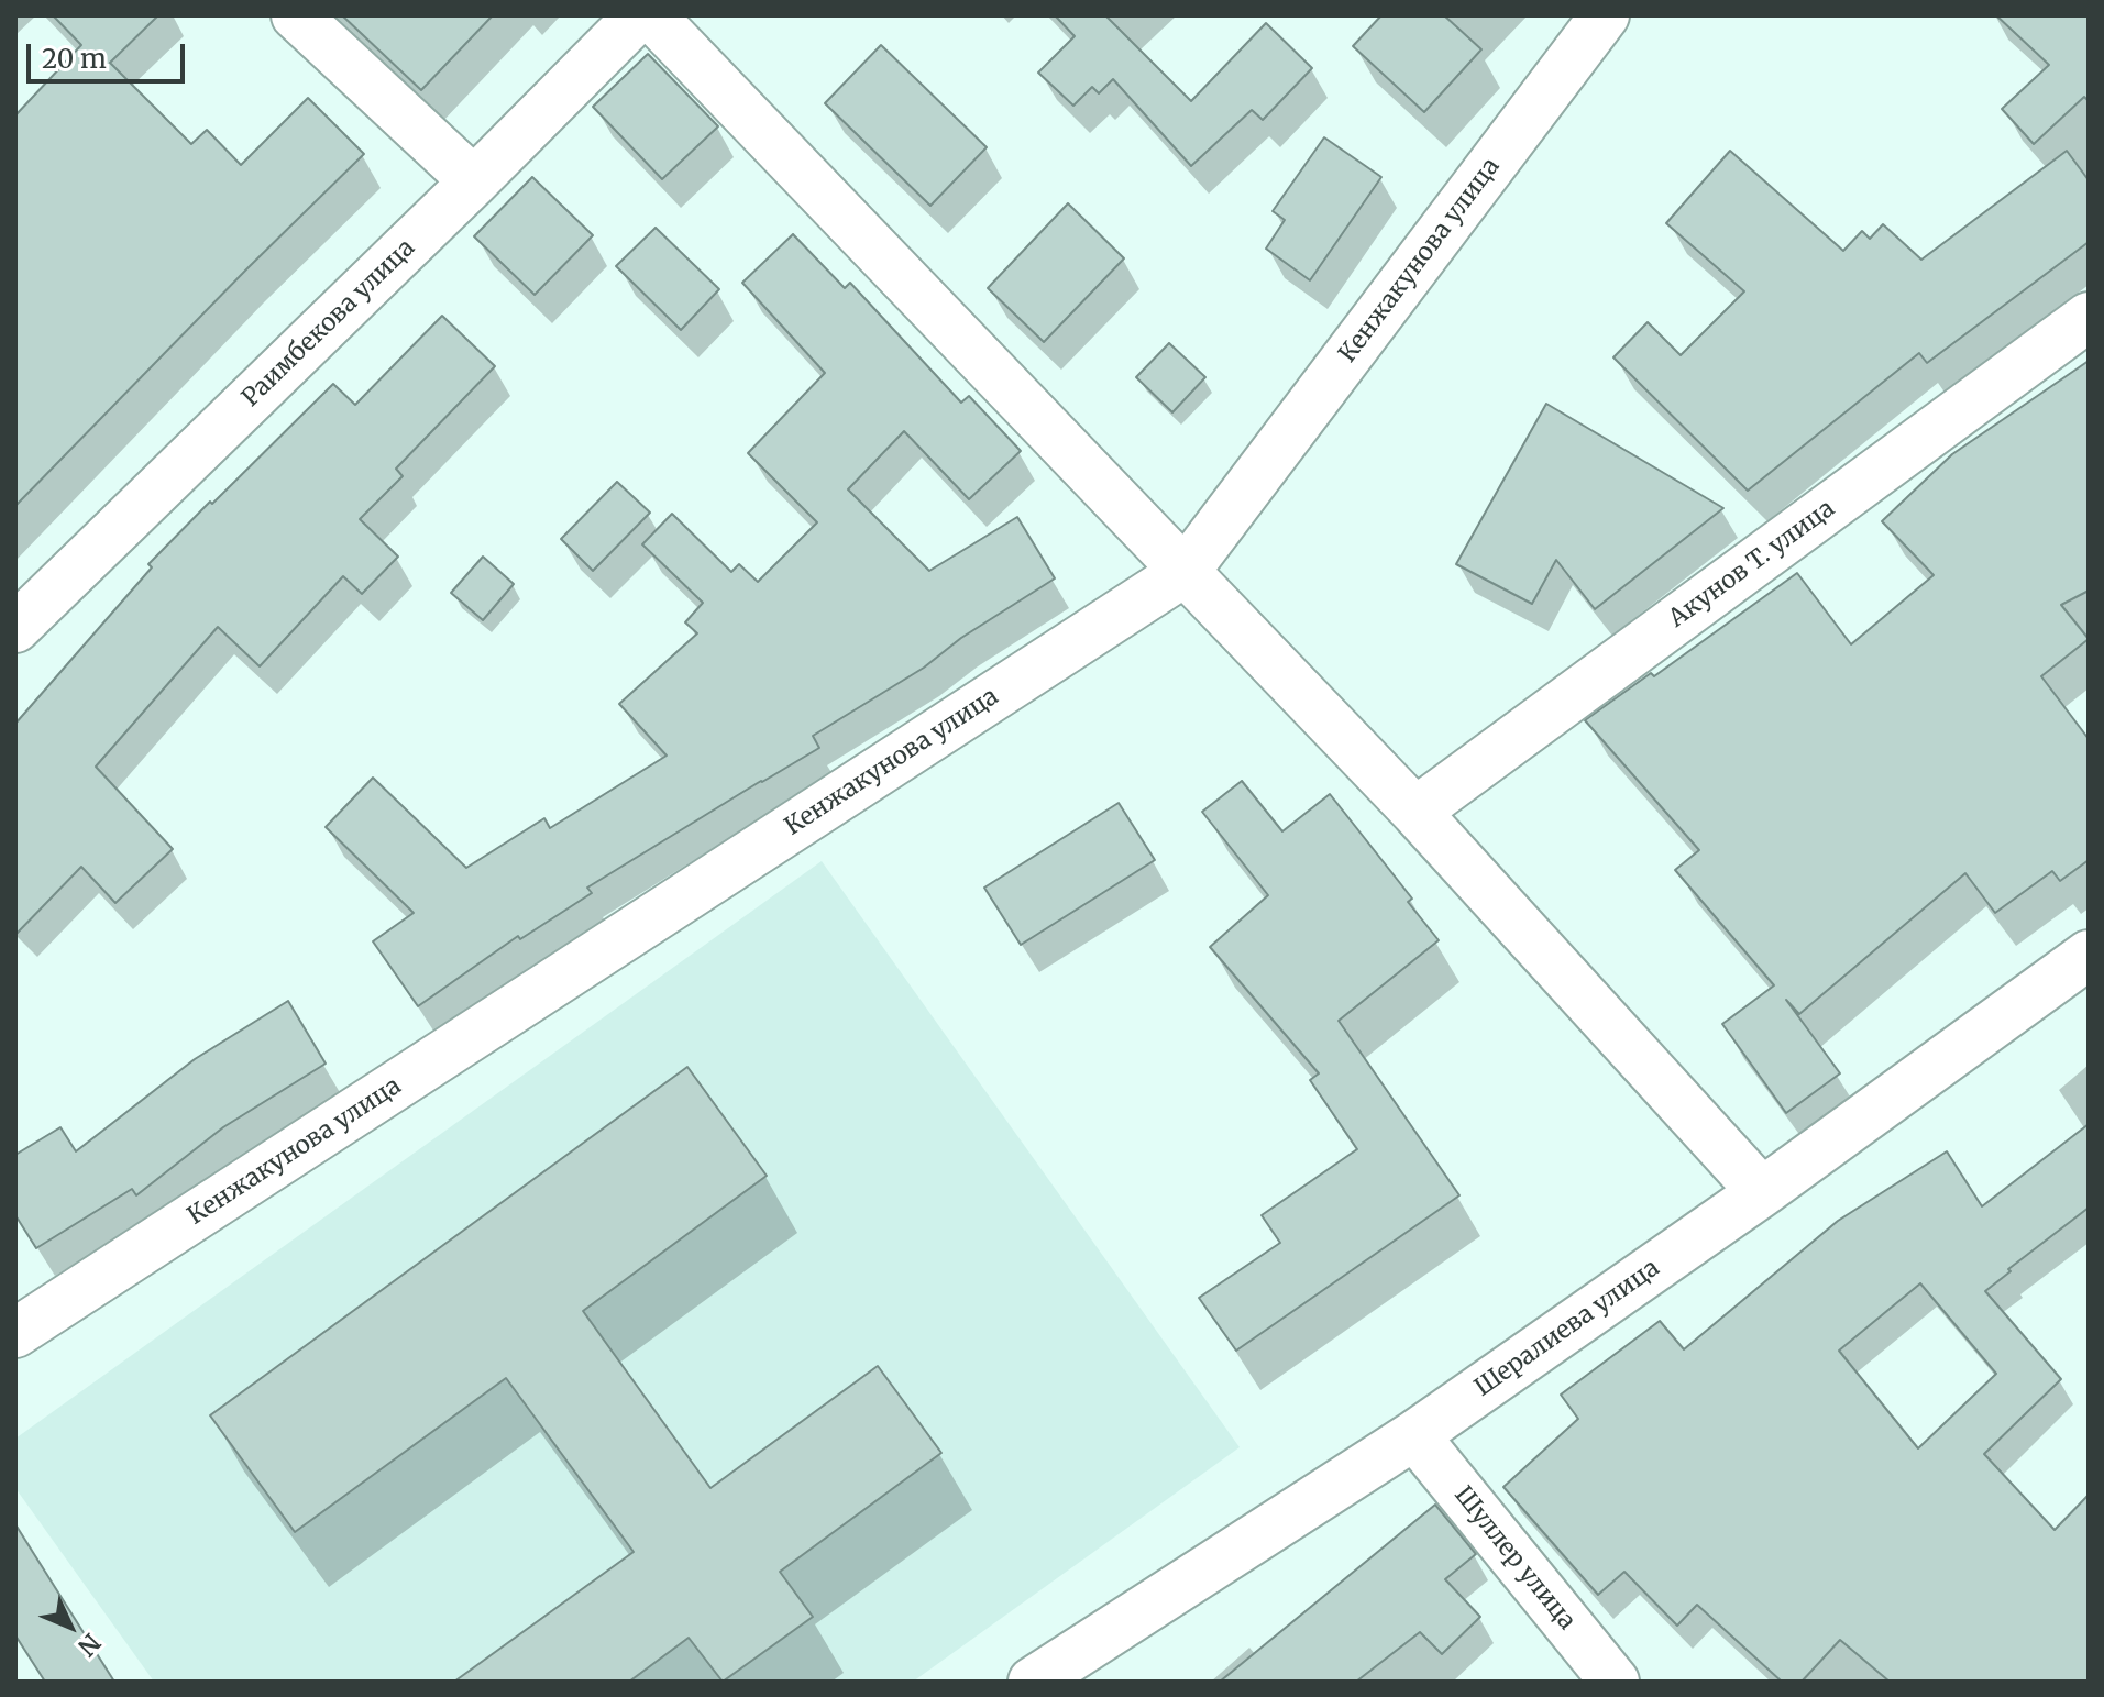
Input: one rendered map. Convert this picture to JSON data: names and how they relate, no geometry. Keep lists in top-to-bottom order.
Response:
{
  "streets": {
    "street": [
      "Кенжакунова улица",
      "Раимбекова улица",
      "Акунов Т. улица",
      "Шералиева улица",
      "Шуллер улица"
    ]
  },
  "crossings": [
    ["Шералиева улица", "Шуллер улица"]
  ],
  "scale_bar": "20 m",
  "north": "bottom right"
}
